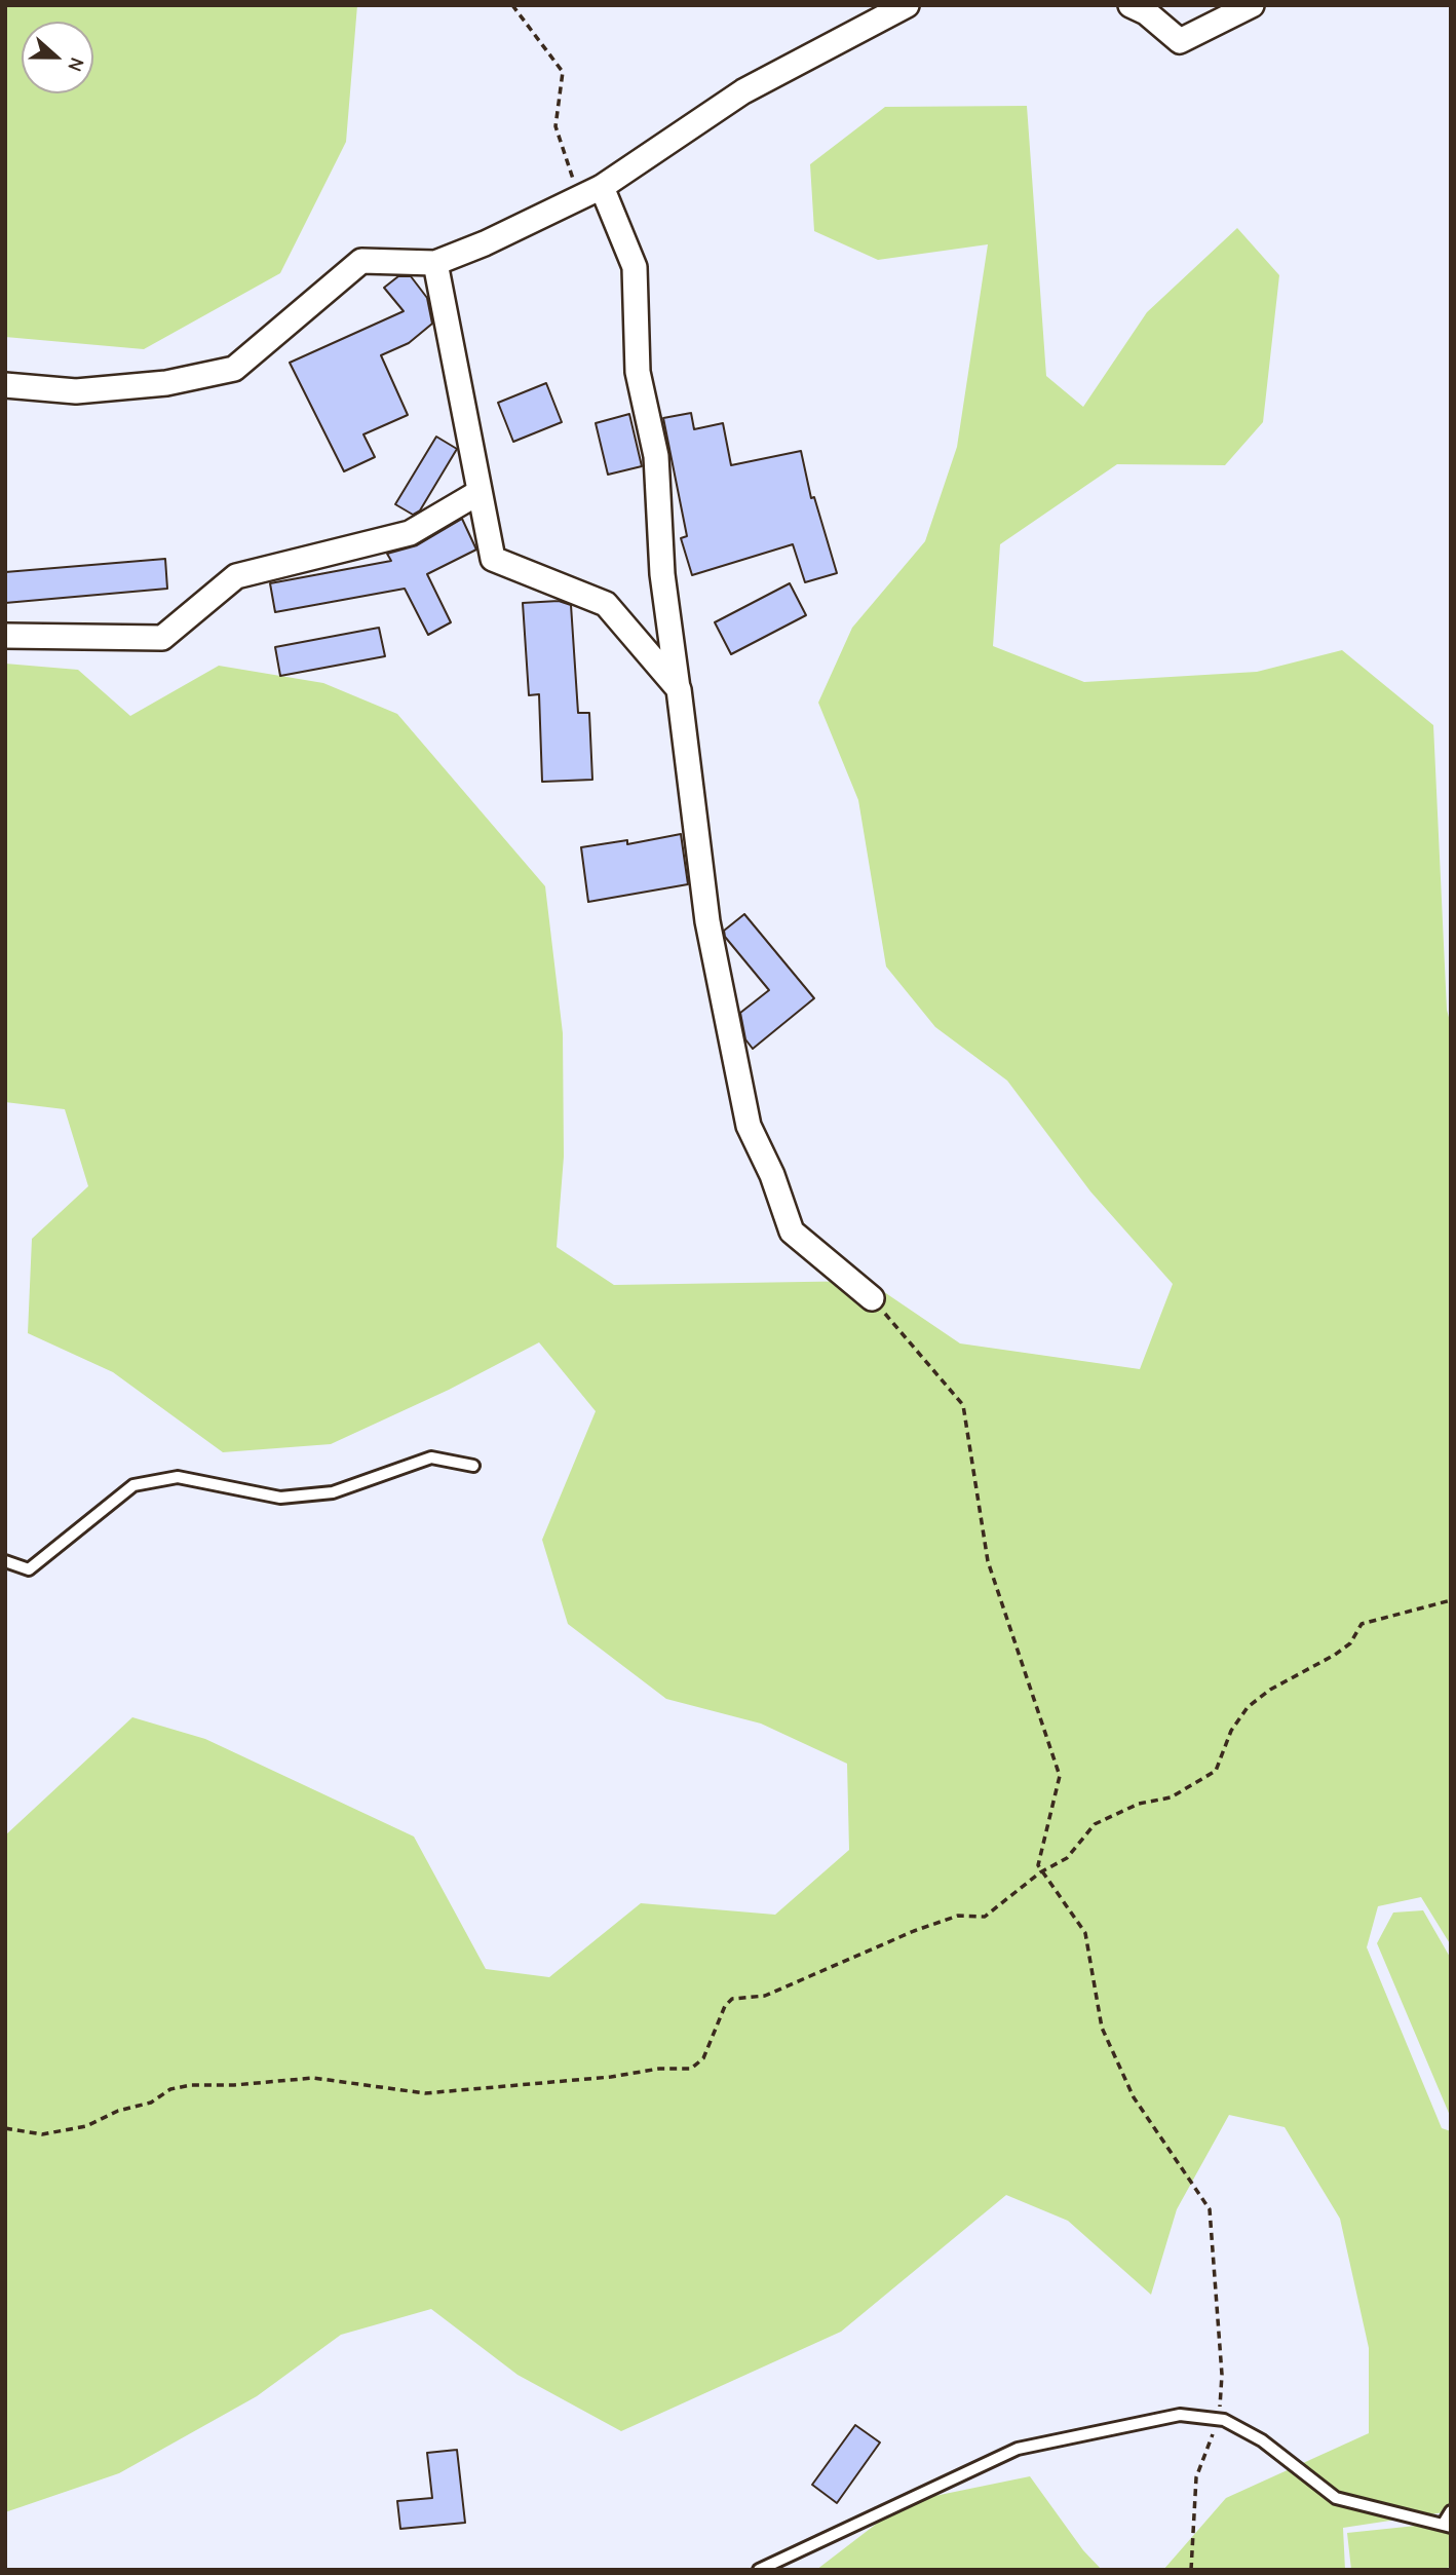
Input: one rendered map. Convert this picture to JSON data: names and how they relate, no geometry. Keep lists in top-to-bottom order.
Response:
{
  "north": "right"
}
